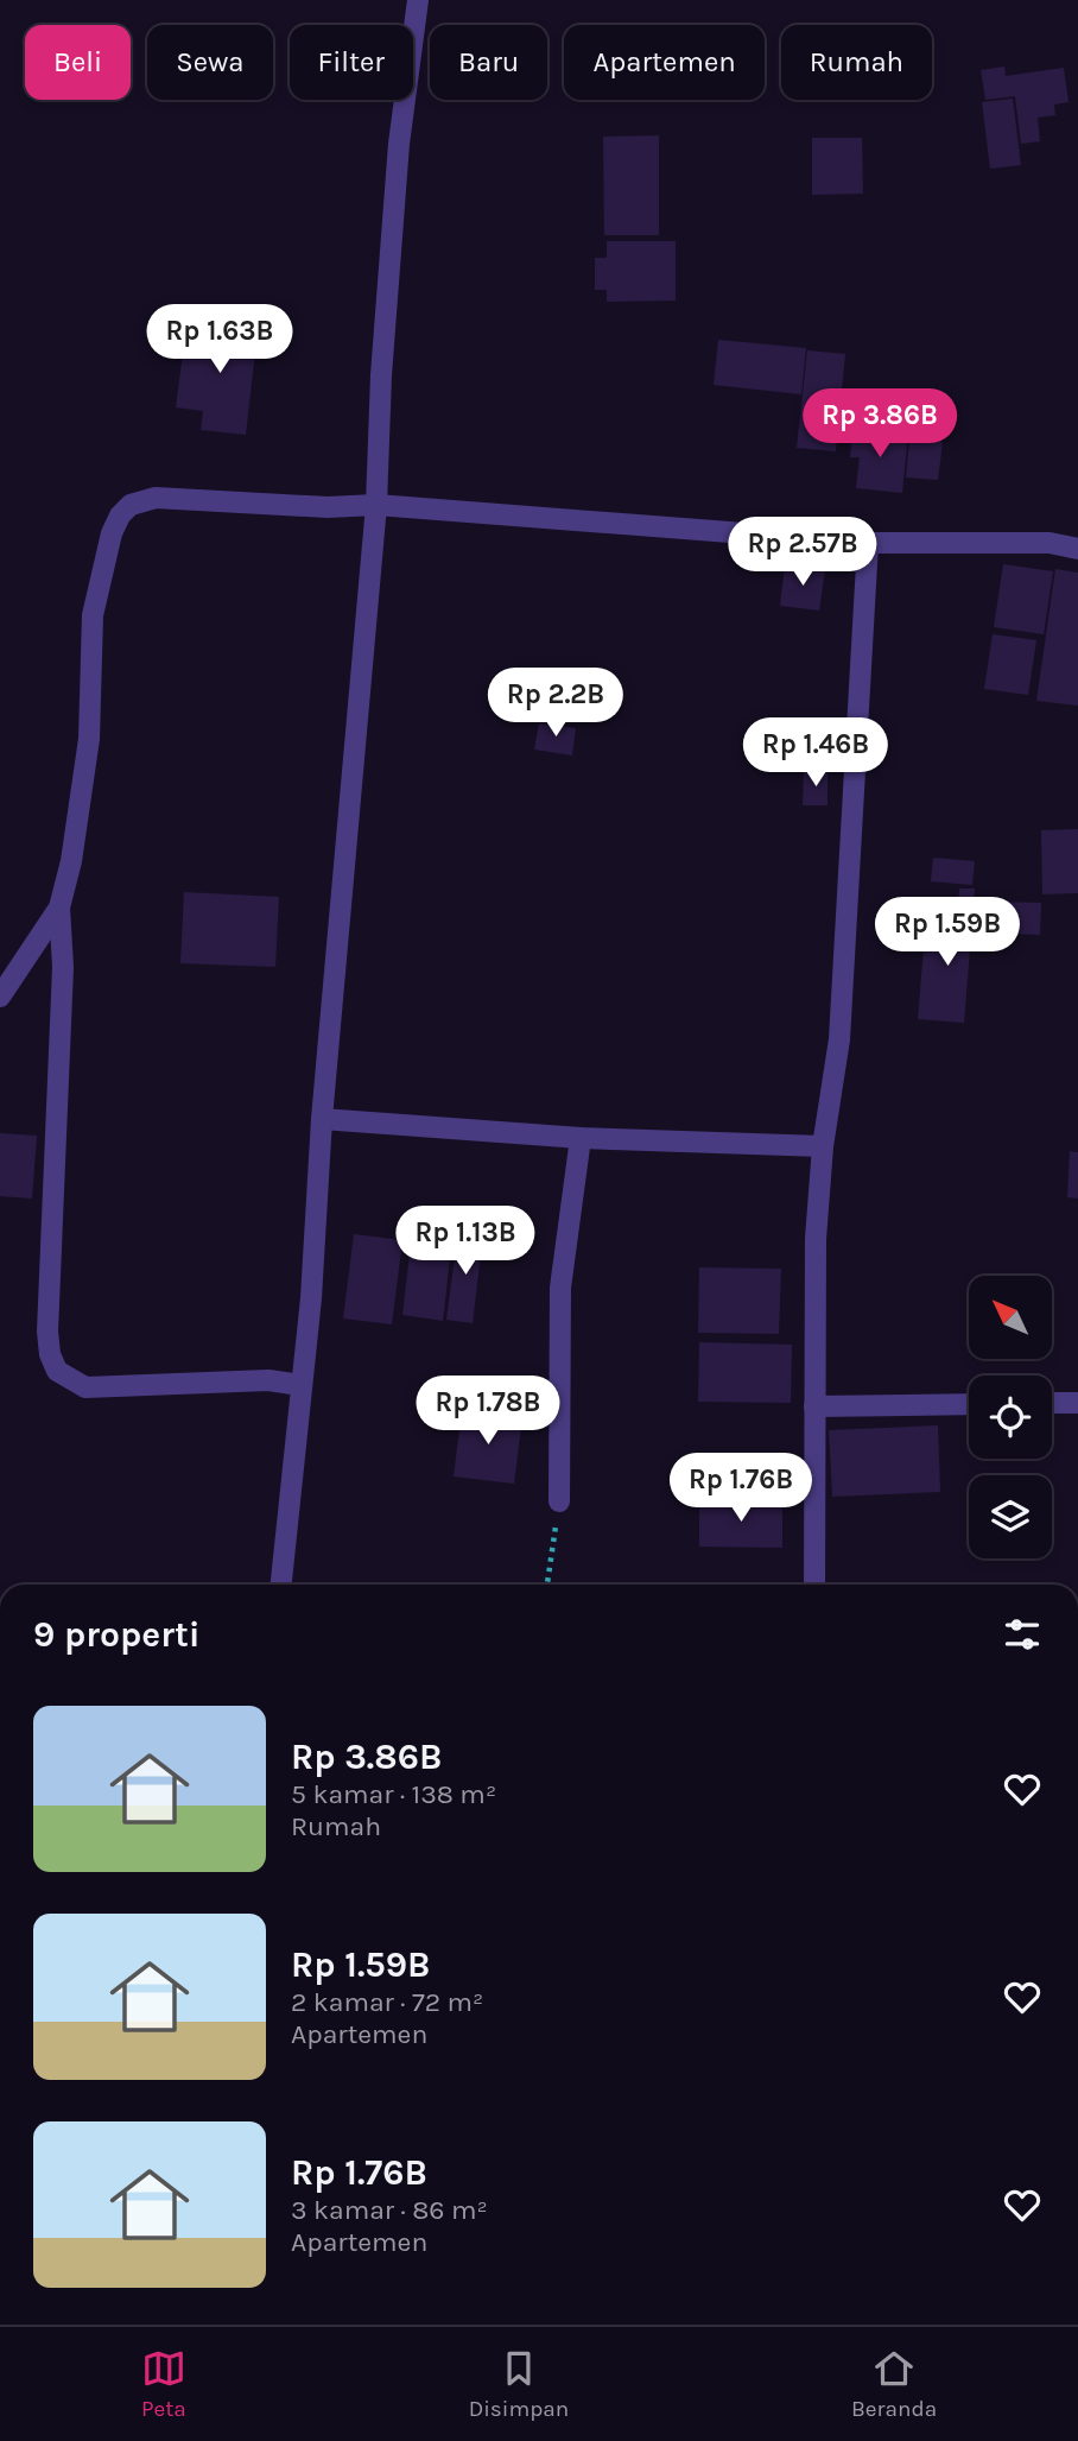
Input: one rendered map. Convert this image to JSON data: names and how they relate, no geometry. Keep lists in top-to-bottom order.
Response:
{
  "north": "top left",
  "page": {
    "chip": [
      "Beli",
      "Sewa",
      "Filter",
      "Baru",
      "Apartemen",
      "Rumah"
    ],
    "price": [
      "Rp 1.63B",
      "Rp 3.86B",
      "Rp 2.57B",
      "Rp 2.2B",
      "Rp 1.46B",
      "Rp 1.59B",
      "Rp 1.13B",
      "Rp 1.78B",
      "Rp 1.76B"
    ],
    "heading": "9 properti",
    "list": [
      {
        "name": "Rp 3.86B",
        "note": "5 kamar · 138 m² · Rumah"
      },
      {
        "name": "Rp 1.59B",
        "note": "2 kamar · 72 m² · Apartemen"
      },
      {
        "name": "Rp 1.76B",
        "note": "3 kamar · 86 m² · Apartemen"
      }
    ],
    "tabs": ["Peta", "Disimpan", "Beranda"]
  }
}
